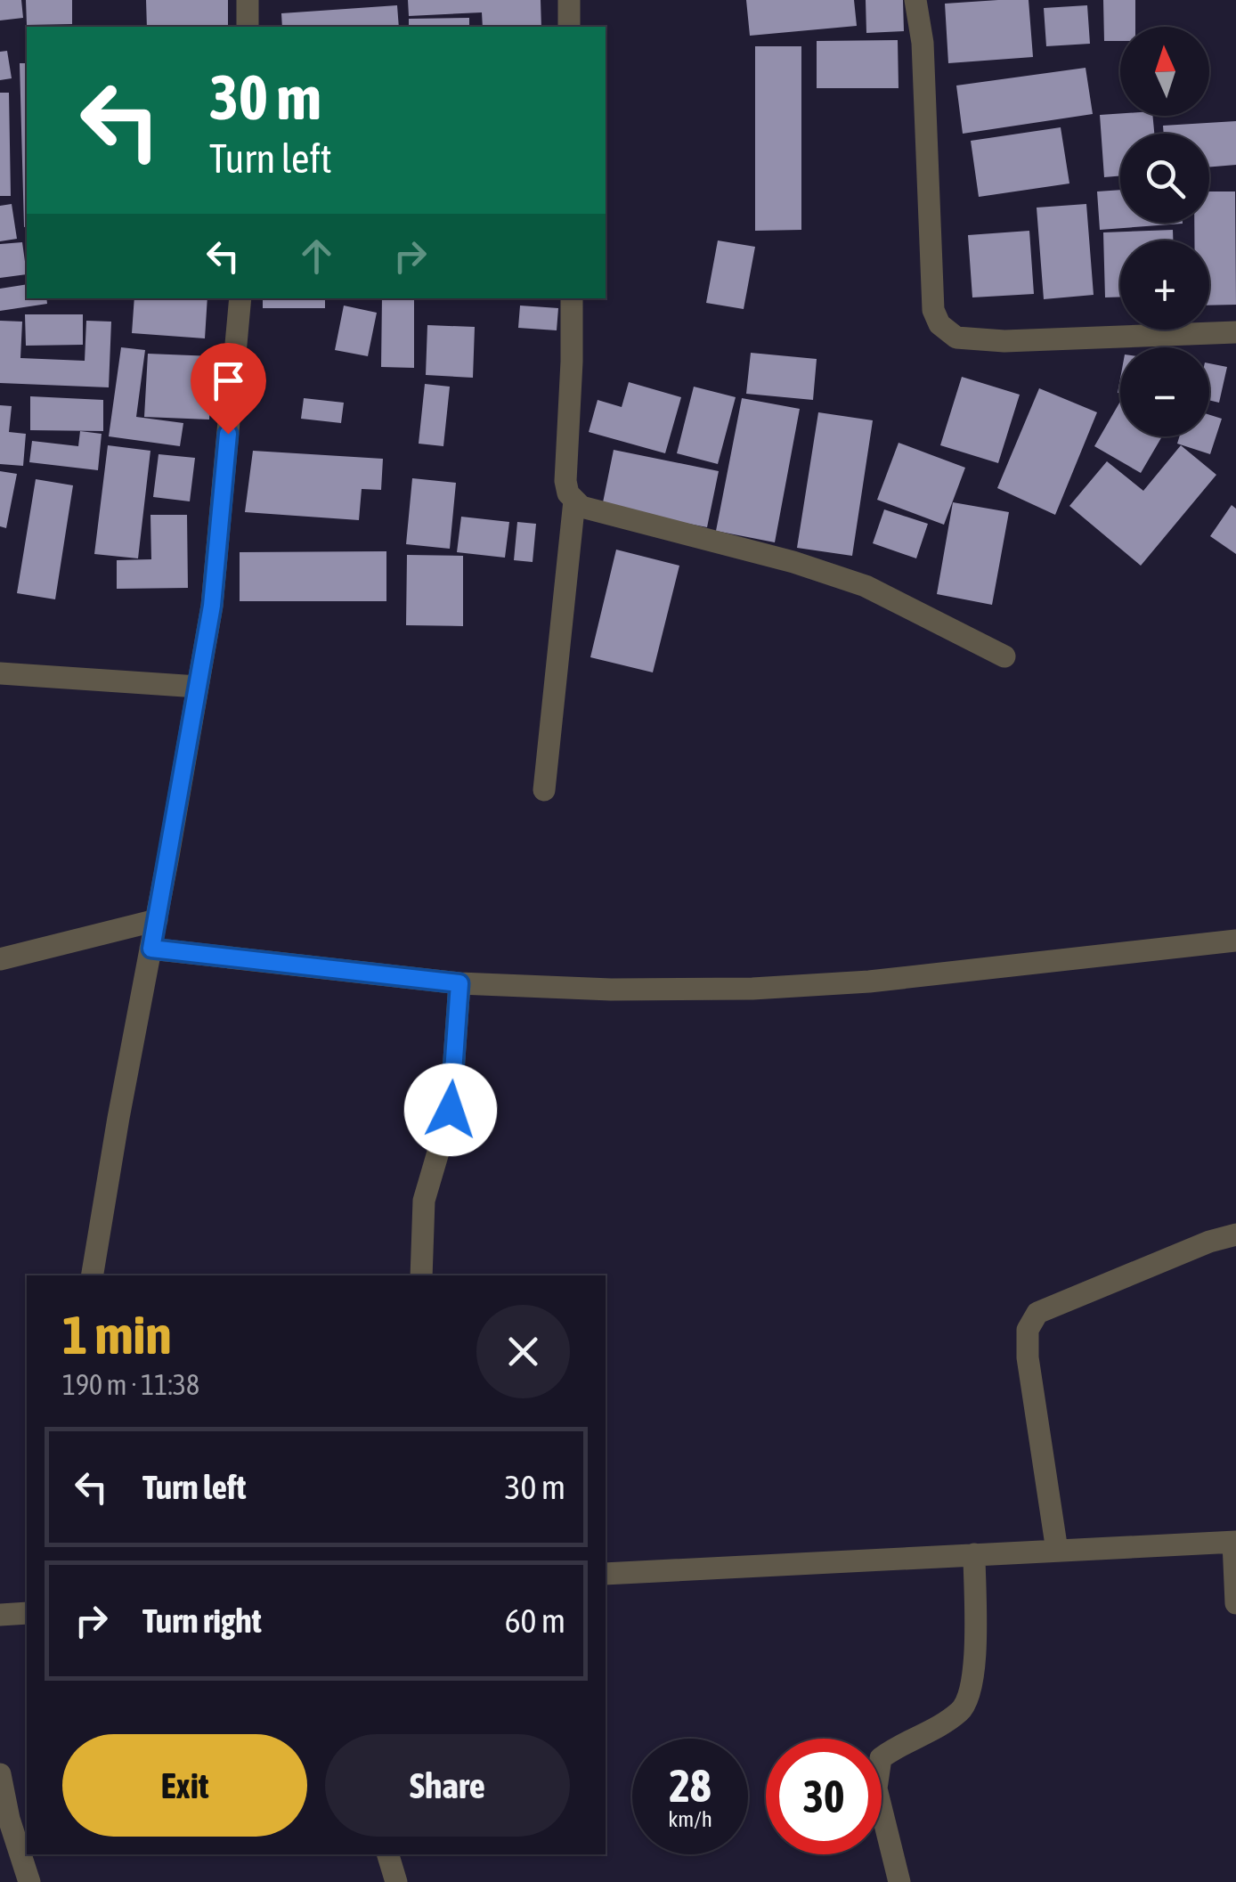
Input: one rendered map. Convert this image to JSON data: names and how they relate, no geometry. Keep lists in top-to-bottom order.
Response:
{
  "north": "top",
  "page": {
    "map_buttons": ["+", "−"],
    "turn": ["30 m", "Turn left"],
    "heading": ["1 min", "190 m · 11:38"],
    "list": [
      {
        "name": "Turn left",
        "value": "30 m"
      },
      {
        "name": "Turn right",
        "value": "60 m"
      }
    ],
    "buttons": ["Exit", "Share"],
    "speed": "28 km/h",
    "limit": "30"
  }
}
